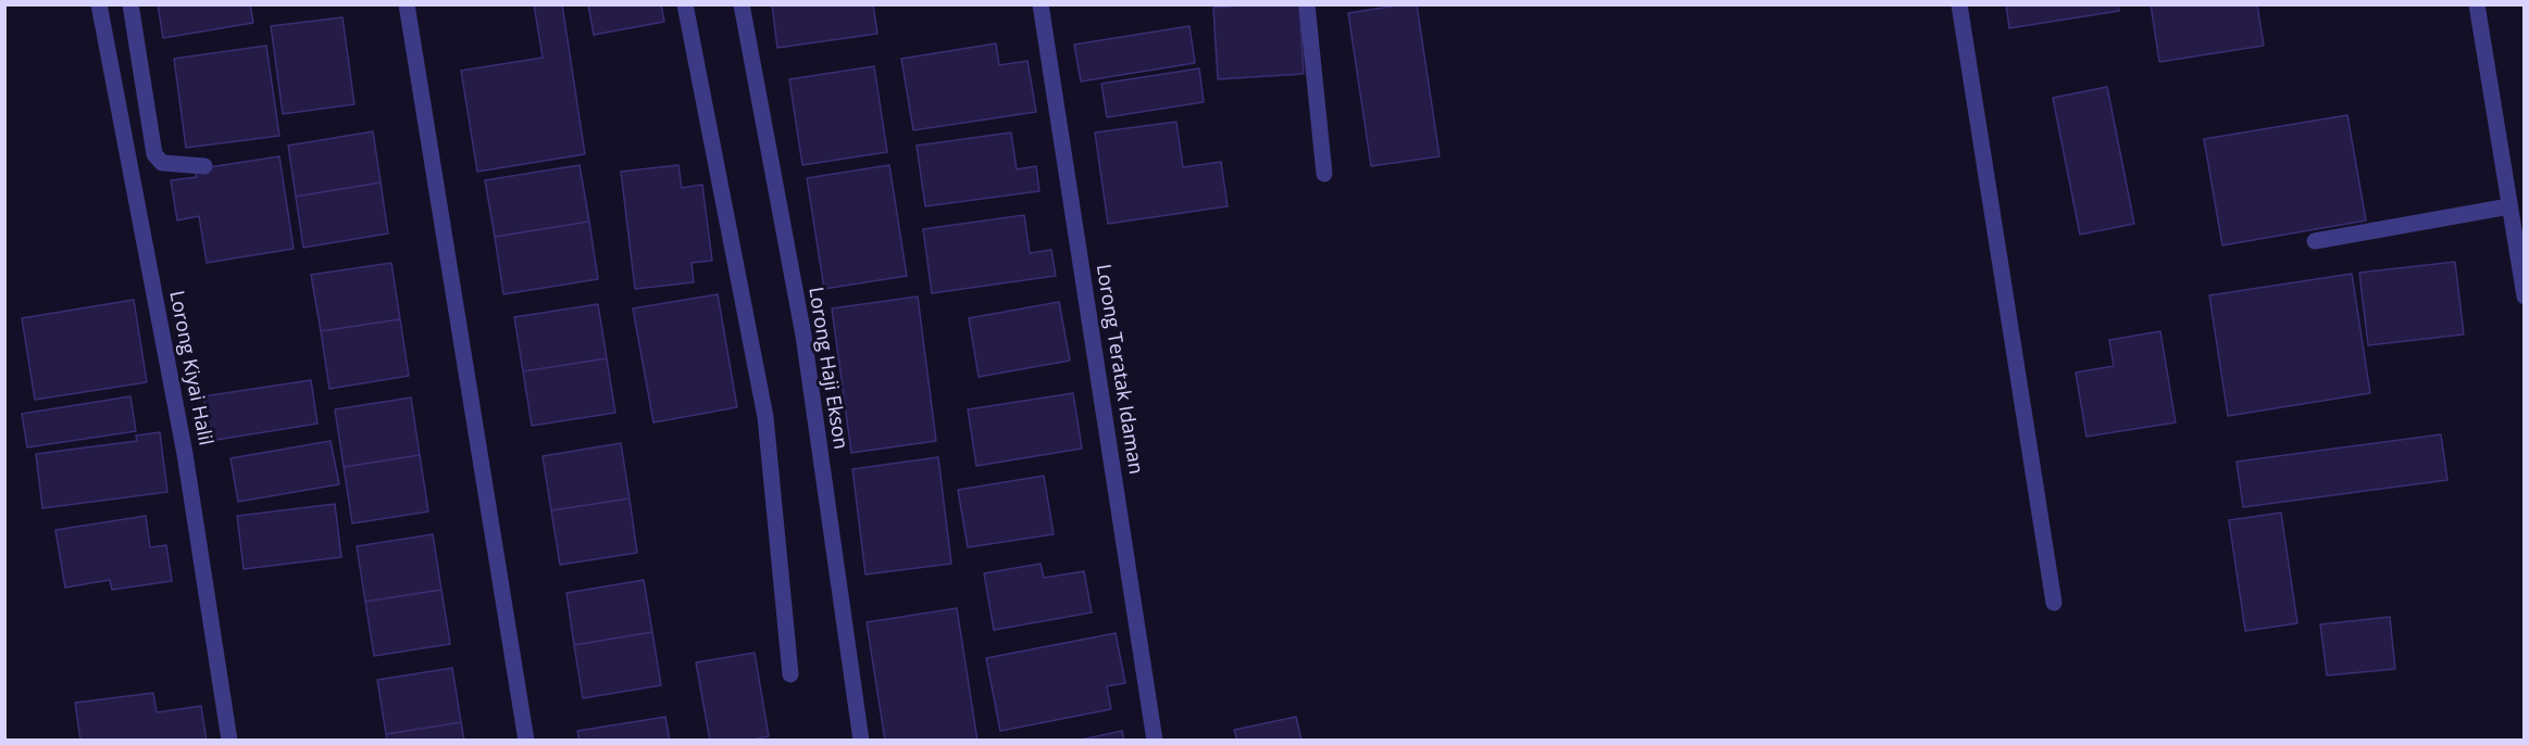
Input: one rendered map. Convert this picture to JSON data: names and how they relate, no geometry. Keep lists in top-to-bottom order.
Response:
{
  "streets": {
    "street": ["Lorong Kiyai Halil", "Lorong Haji Ekson", "Lorong Teratak Idaman"]
  }
}
